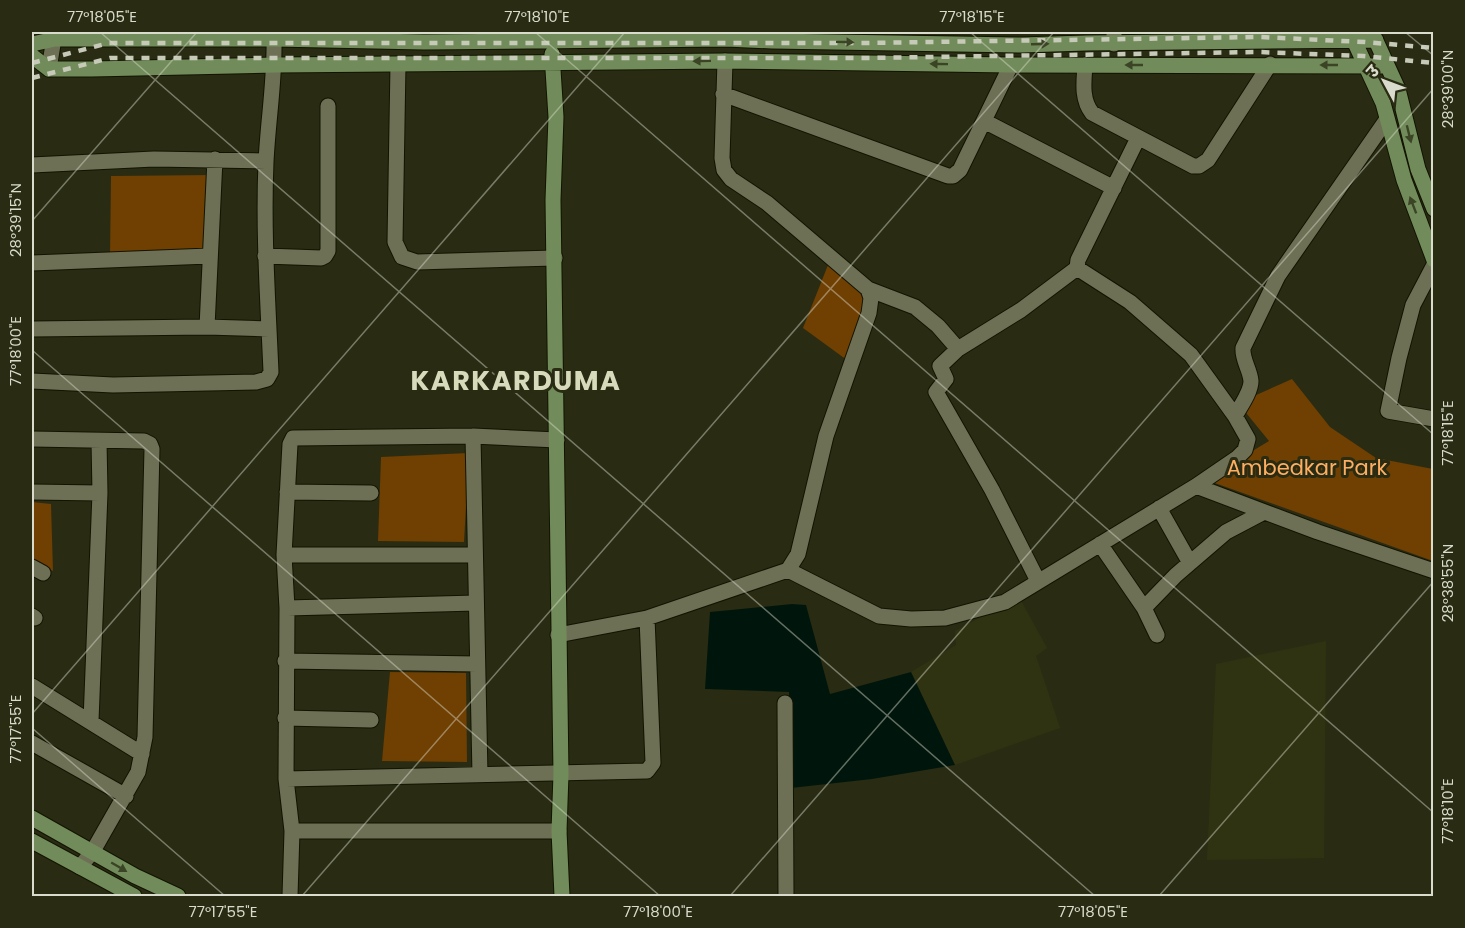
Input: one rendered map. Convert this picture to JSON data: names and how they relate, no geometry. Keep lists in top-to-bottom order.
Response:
{
  "districts": ["KARKARDUMA"],
  "parks": ["Ambedkar Park"],
  "north": "top left",
  "coordinates": [
    "77°18'05\"E",
    "77°18'10\"E",
    "77°18'15\"E",
    "28°39'00\"N",
    "28°39'15\"N",
    "77°18'00\"E",
    "28°38'55\"N",
    "77°17'55\"E"
  ]
}
